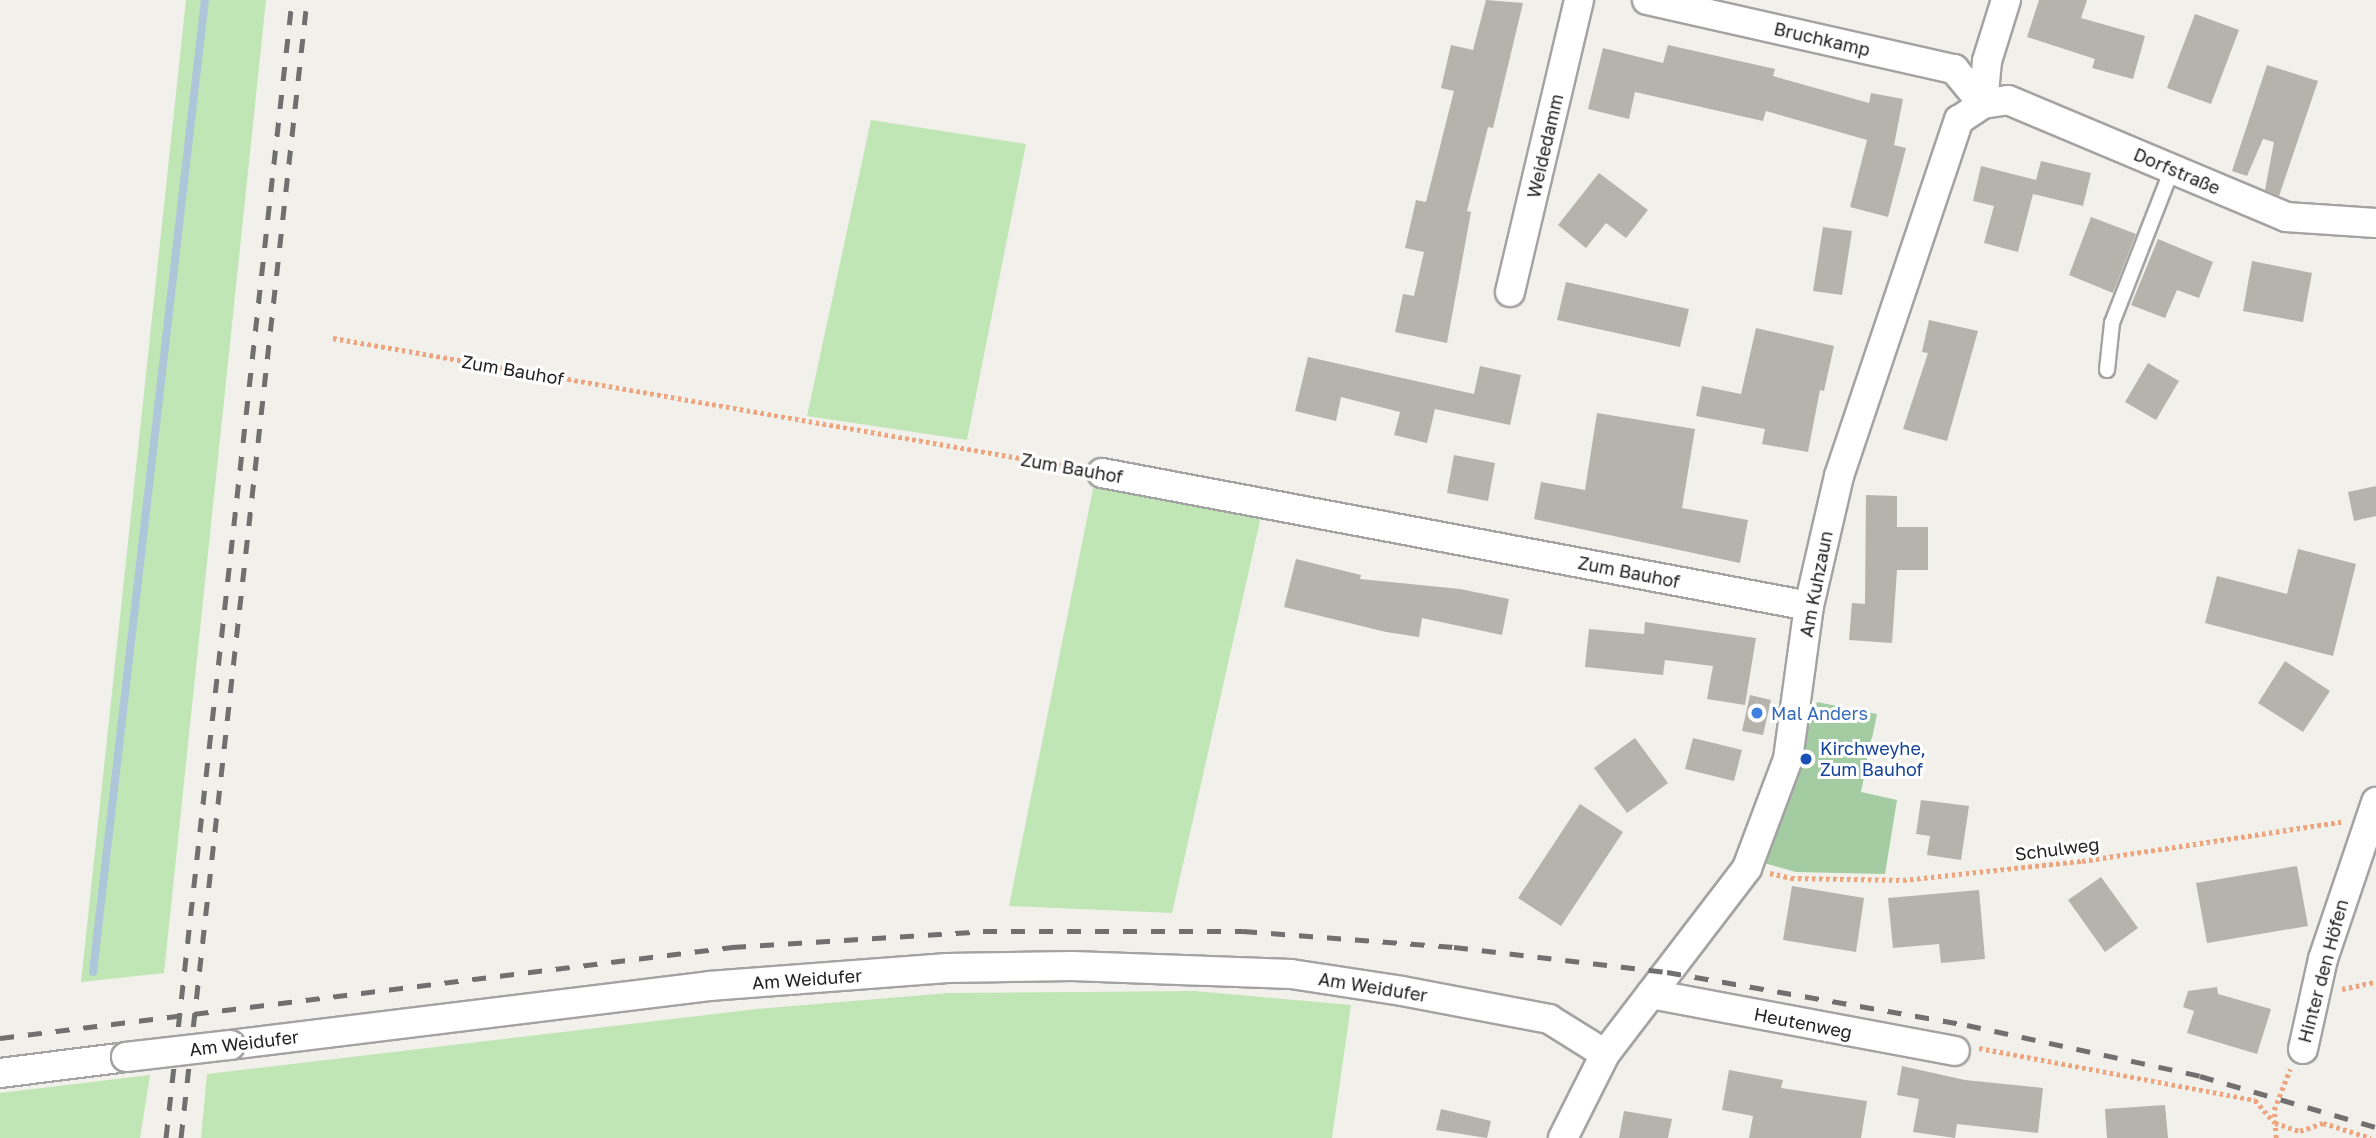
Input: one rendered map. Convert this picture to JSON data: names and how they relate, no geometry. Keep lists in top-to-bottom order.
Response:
{
  "streets": {
    "street": [
      "Bruchkamp",
      "Weidedamm",
      "Dorfstraße",
      "Zum Bauhof",
      "Am Kuhzaun",
      "Hinter den Höfen",
      "Am Weidufer",
      "Heutenweg"
    ],
    "path": ["Schulweg"]
  },
  "crossings": [
    ["Bruchkamp", "Dorfstraße"],
    ["Bruchkamp", "Am Kuhzaun"],
    ["Dorfstraße", "Am Kuhzaun"],
    ["Zum Bauhof", "Am Kuhzaun"],
    ["Am Kuhzaun", "Schulweg"],
    ["Am Kuhzaun", "Am Weidufer"],
    ["Am Kuhzaun", "Heutenweg"],
    ["Schulweg", "Hinter den Höfen"]
  ],
  "places": ["Mal Anders", "Kirchweyhe, Zum Bauhof"]
}
